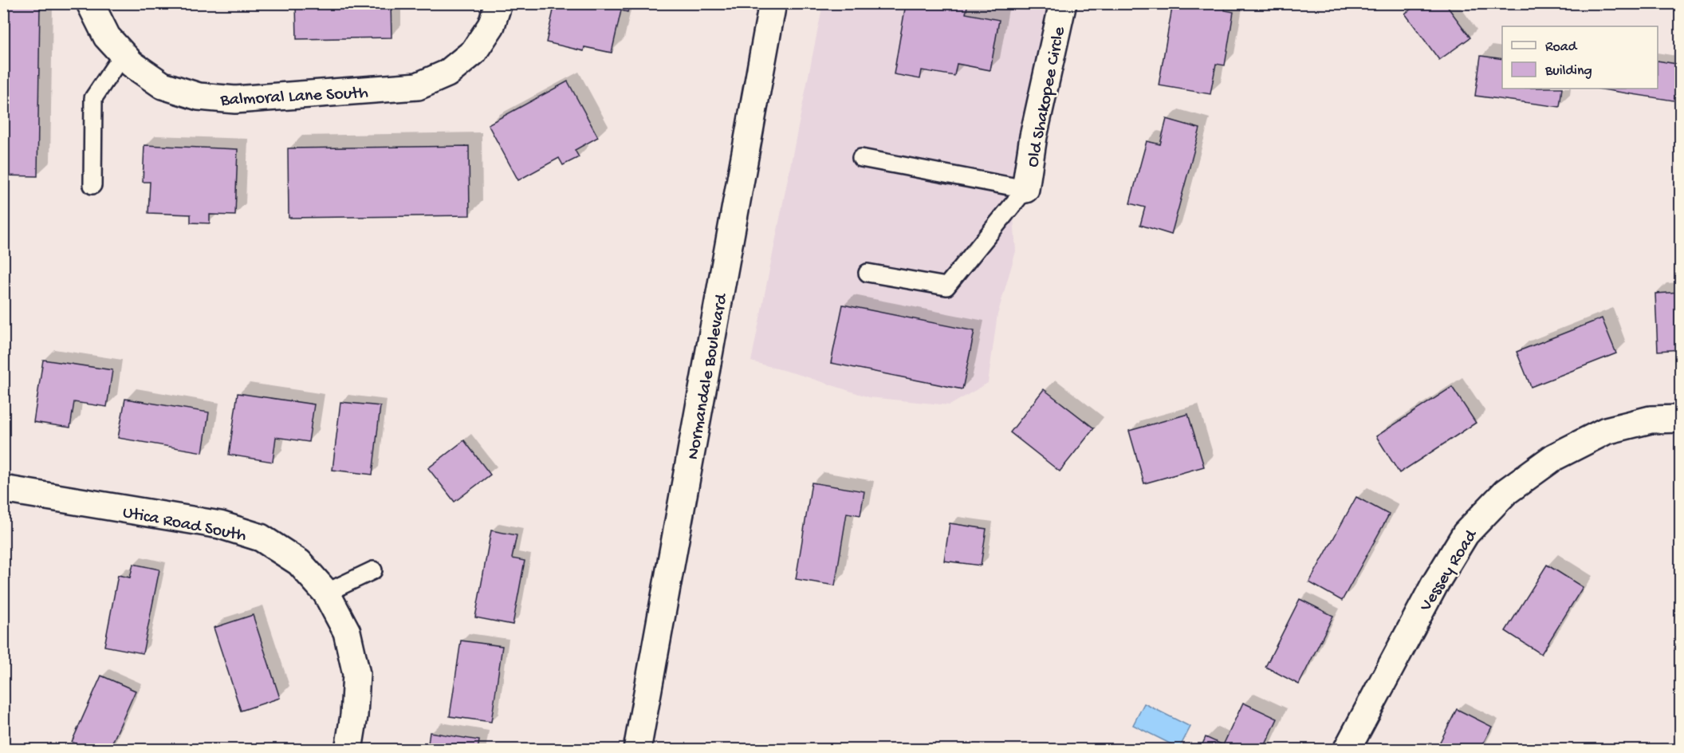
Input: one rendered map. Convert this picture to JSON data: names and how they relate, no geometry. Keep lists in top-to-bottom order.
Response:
{
  "streets": {
    "street": [
      "Balmoral Lane South",
      "Old Shakopee Circle",
      "Normandale Boulevard",
      "Utica Road South",
      "Vessey Road"
    ]
  },
  "legend": ["Road", "Building"]
}
